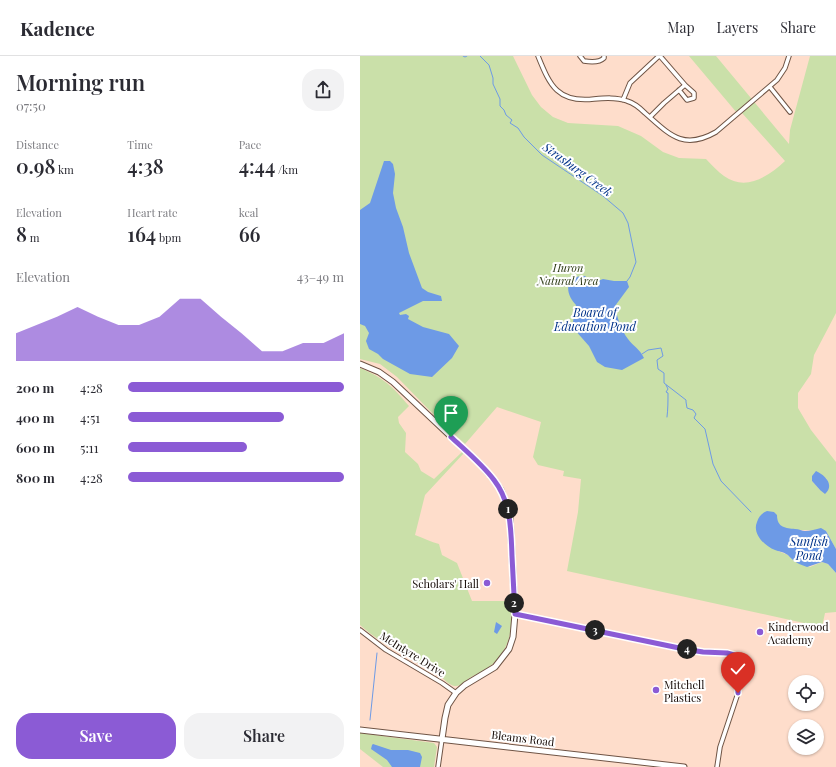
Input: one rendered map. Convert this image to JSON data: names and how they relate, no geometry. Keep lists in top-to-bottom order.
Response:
{
  "streets": {
    "street": ["McIntyre Drive", "Bleams Road"]
  },
  "water": ["Strasburg Creek", "Board of Education Pond", "Sunfish Pond"],
  "parks": ["Huron Natural Area"],
  "places": ["Scholars' Hall", "Kinderwood Academy", "Mitchell Plastics"],
  "page": {
    "header": "Kadence",
    "nav": ["Map", "Layers", "Share"],
    "heading": ["Morning run", "07:50"],
    "stats": [
      ["Distance", "0.98 km"],
      ["Time", "4:38"],
      ["Pace", "4:44 /km"],
      ["Elevation", "8 m"],
      ["Heart rate", "164 bpm"],
      ["kcal", "66"]
    ],
    "chart": ["Elevation", "43–49 m"],
    "list": [
      {
        "name": "200 m",
        "note": "4:28"
      },
      {
        "name": "400 m",
        "note": "4:51"
      },
      {
        "name": "600 m",
        "note": "5:11"
      },
      {
        "name": "800 m",
        "note": "4:28"
      }
    ],
    "pins": [
      "1",
      "2",
      "3",
      "4"
    ],
    "buttons": ["Save", "Share"]
  }
}
